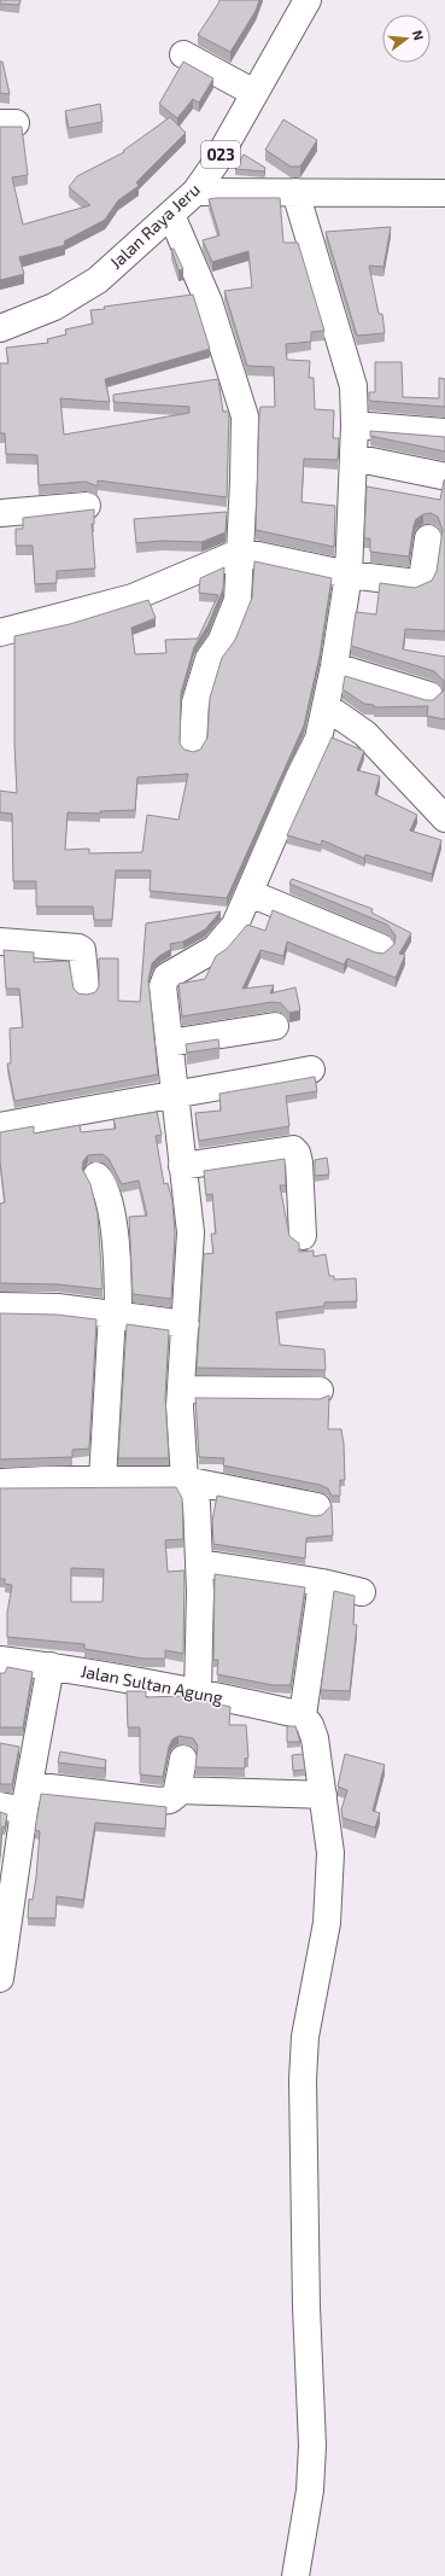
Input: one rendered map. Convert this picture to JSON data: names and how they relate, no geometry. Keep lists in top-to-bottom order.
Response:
{
  "streets": {
    "street": ["023", "Jalan Raya Jeru", "Jalan Sultan Agung"]
  },
  "north": "right"
}
